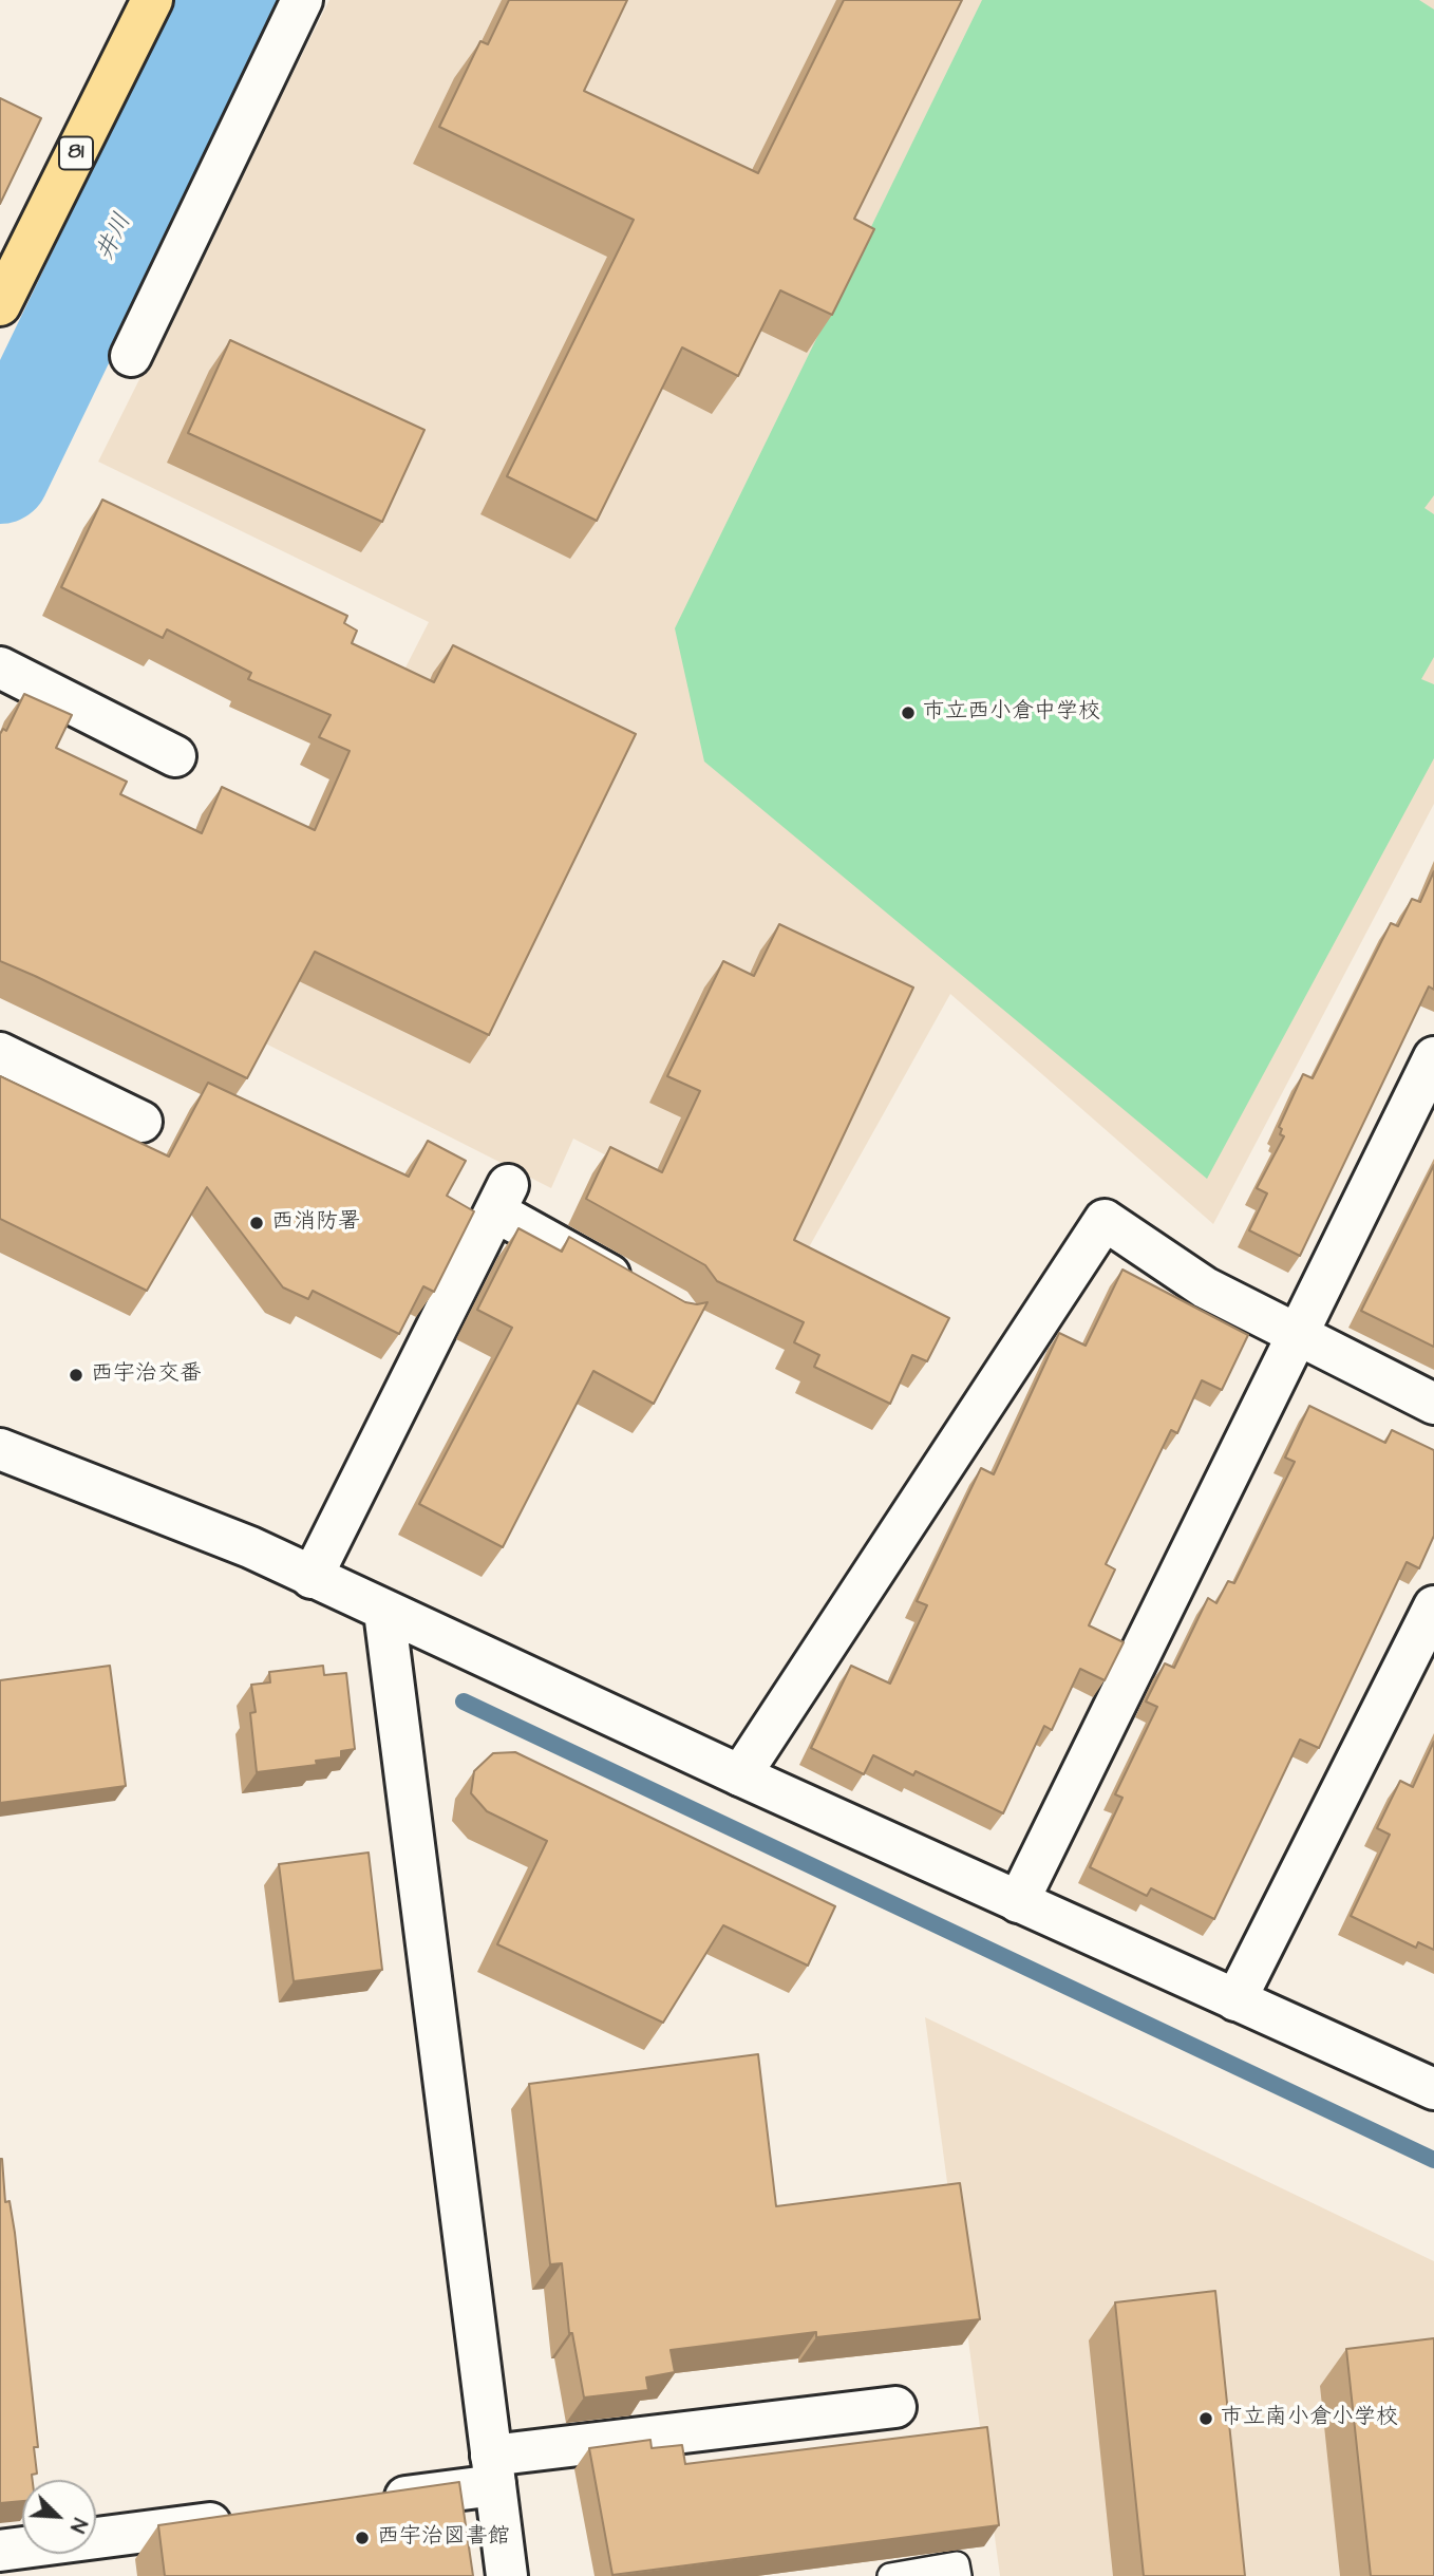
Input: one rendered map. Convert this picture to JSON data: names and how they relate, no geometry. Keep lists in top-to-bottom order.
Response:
{
  "streets": {
    "main road": ["81"]
  },
  "water": ["井川"],
  "places": [
    "市立西小倉中学校",
    "西消防署",
    "西宇治交番",
    "市立南小倉小学校",
    "西宇治図書館"
  ],
  "north": "bottom right"
}
